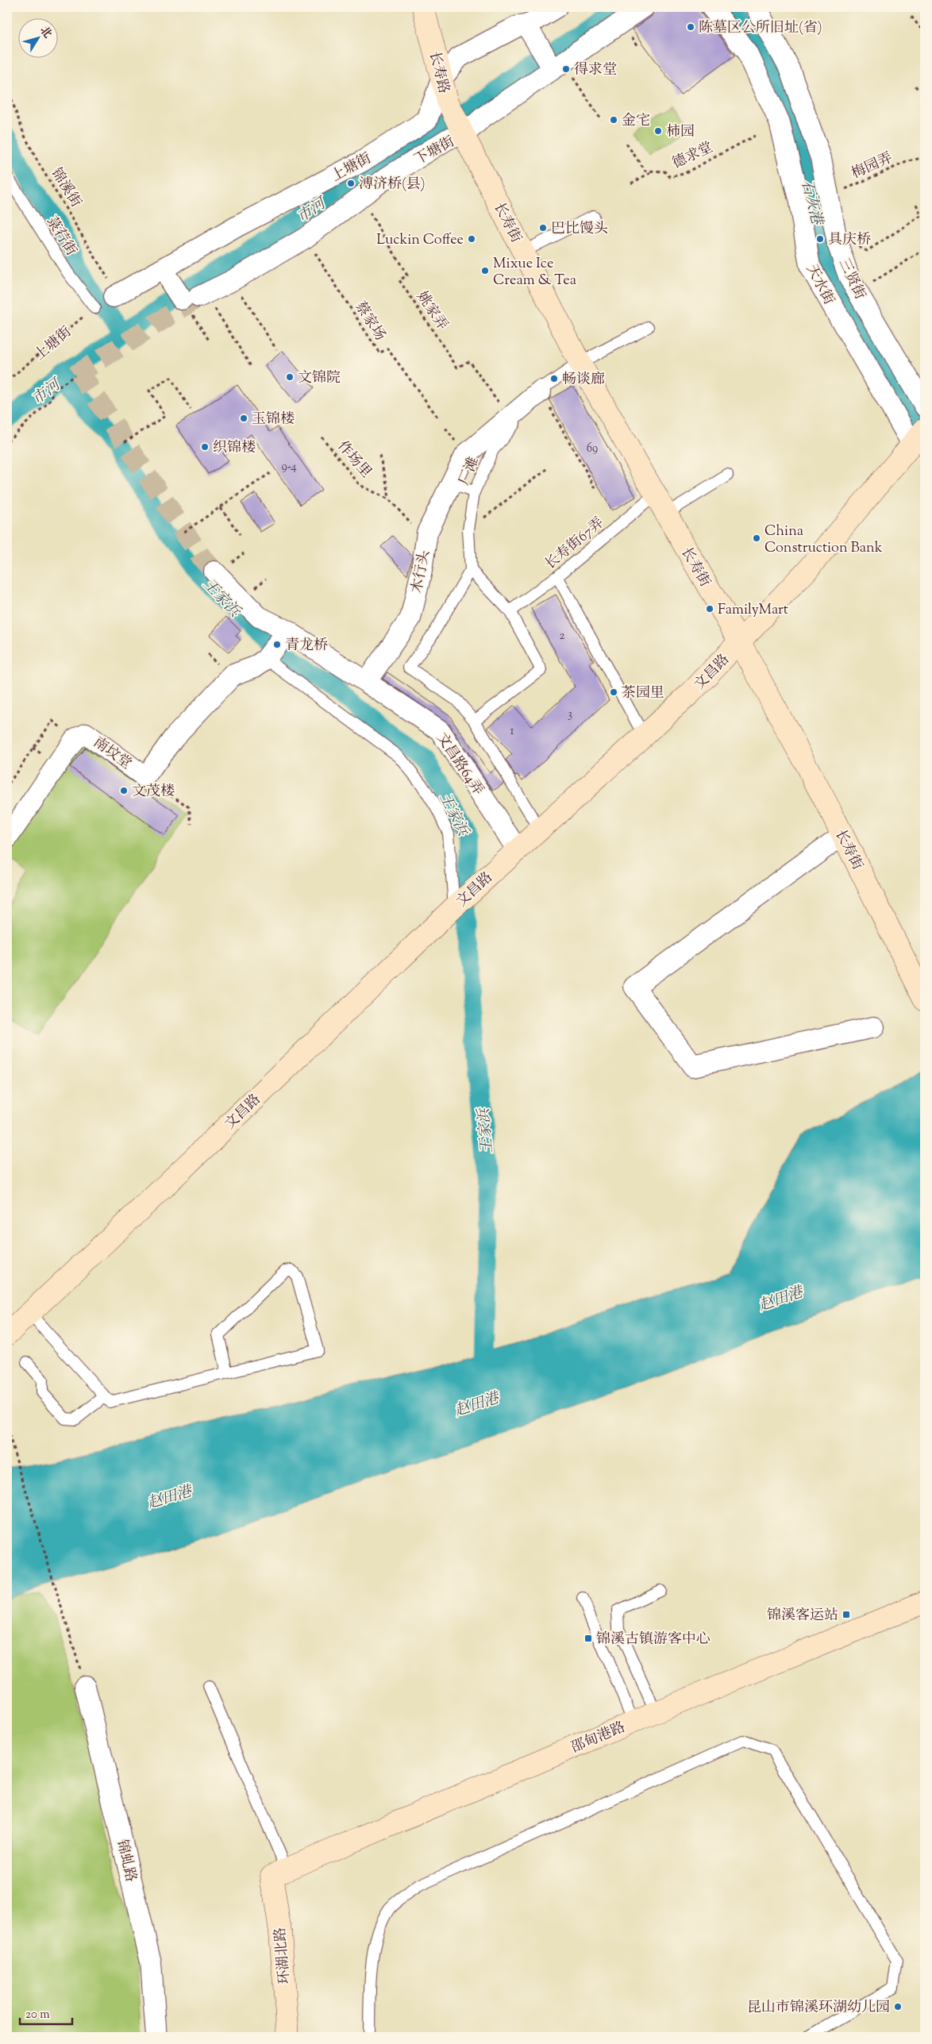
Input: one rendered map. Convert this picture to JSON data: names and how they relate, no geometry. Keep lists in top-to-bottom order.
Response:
{
  "streets": {
    "street": [
      "长寿路",
      "下塘街",
      "上塘街",
      "长寿街",
      "三贤街",
      "天水街",
      "木行头",
      "文昌路",
      "南坟堂",
      "文昌路64弄",
      "邵甸港路",
      "锦虬路",
      "环湖北路"
    ],
    "lane": ["菉荇街", "厂滩", "长寿街67弄"],
    "path": [
      "德求堂",
      "梅园弄",
      "锦溪街",
      "姚家弄",
      "蔡家场",
      "作场里"
    ]
  },
  "crossings": [
    ["长寿路", "下塘街"],
    ["长寿路", "上塘街"],
    ["长寿路", "长寿街"],
    ["下塘街", "上塘街"],
    ["下塘街", "长寿街"],
    ["下塘街", "姚家弄"],
    ["下塘街", "蔡家场"],
    ["梅园弄", "三贤街"],
    ["上塘街", "锦溪街"],
    ["上塘街", "菉荇街"],
    ["上塘街", "姚家弄"],
    ["长寿街", "厂滩"],
    ["长寿街", "长寿街67弄"],
    ["长寿街", "文昌路"],
    ["三贤街", "天水街"],
    ["天水街", "文昌路"],
    ["姚家弄", "木行头"],
    ["作场里", "木行头"],
    ["厂滩", "木行头"],
    ["木行头", "文昌路64弄"],
    ["文昌路", "文昌路64弄"],
    ["邵甸港路", "环湖北路"]
  ],
  "water": [
    "石灰港",
    "市河",
    "王家浜",
    "赵田港"
  ],
  "places": {
    "other": [
      "陈墓区公所旧址(省)",
      "得求堂",
      "金宅",
      "柿园",
      "溥济桥(县)",
      "巴比馒头",
      "Luckin Coffee",
      "具庆桥",
      "Mixue Ice Cream & Tea",
      "文锦院",
      "畅谈廊",
      "玉锦楼",
      "织锦楼",
      "China Construction Bank",
      "FamilyMart",
      "青龙桥",
      "茶园里",
      "文茂楼",
      "昆山市锦溪环湖幼儿园"
    ],
    "transit": ["锦溪客运站", "锦溪古镇游客中心"]
  },
  "house_numbers": [
    "69",
    "9-4",
    "2",
    "3",
    "1"
  ],
  "scale_bar": "20 m",
  "north": "top right"
}
